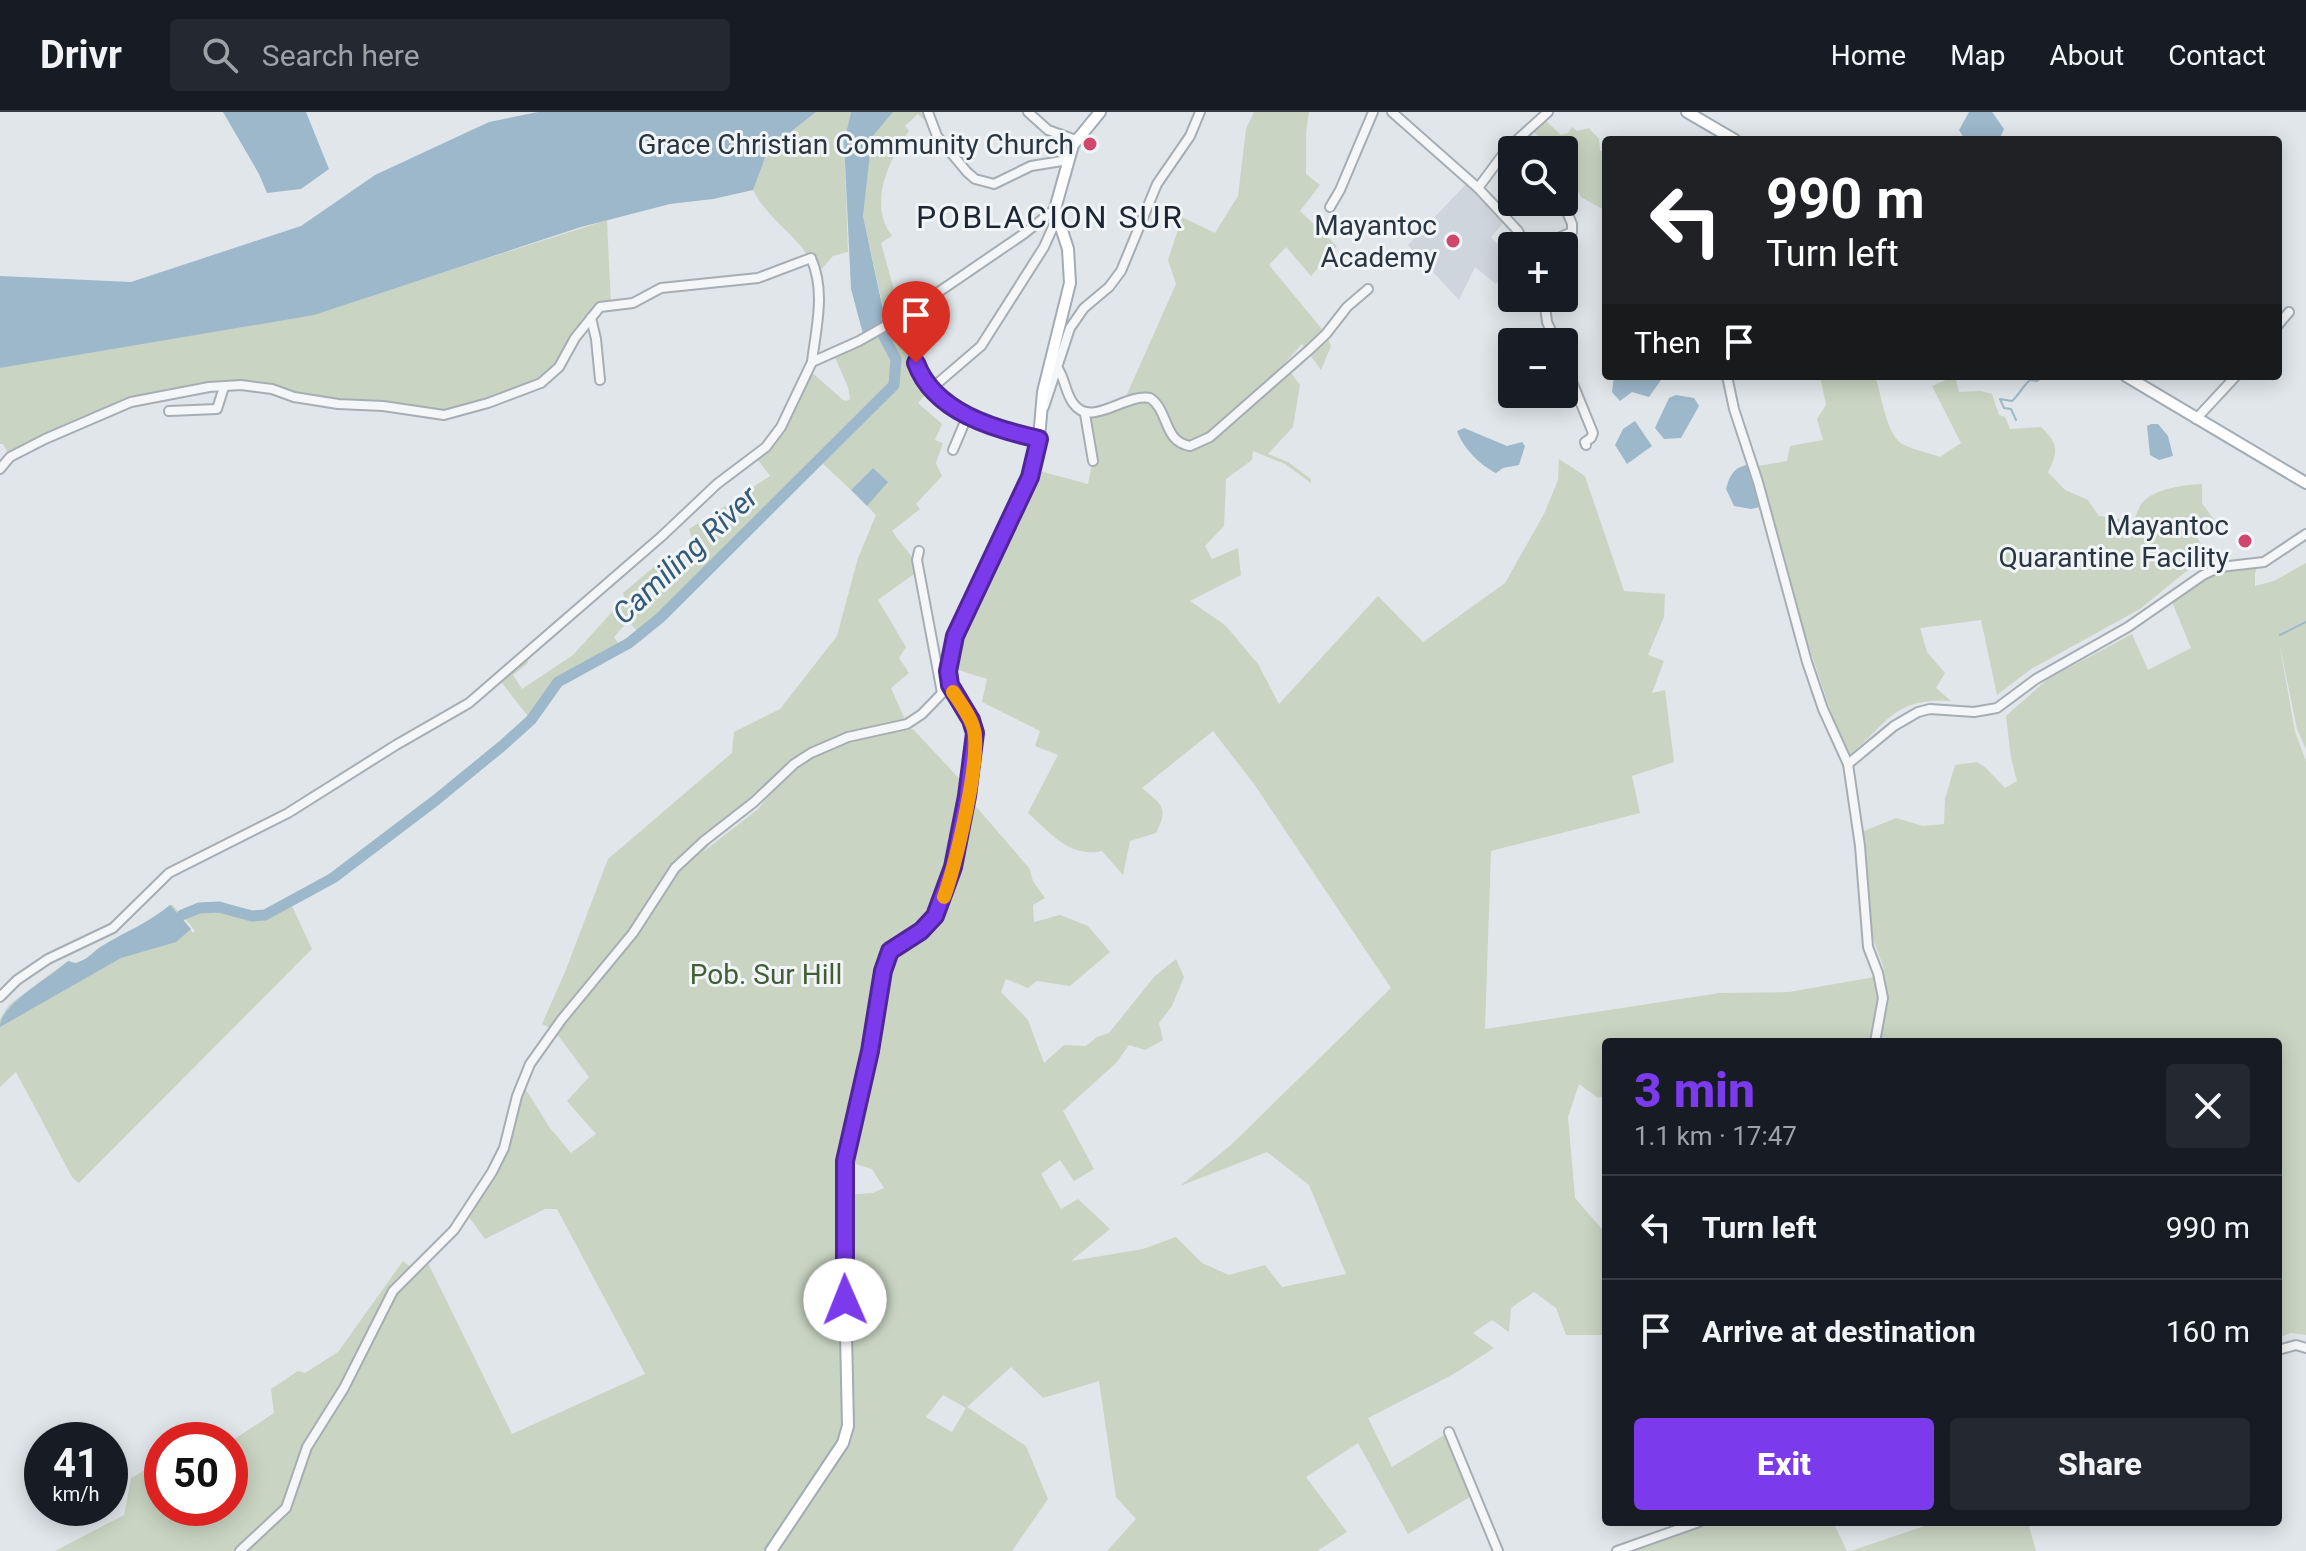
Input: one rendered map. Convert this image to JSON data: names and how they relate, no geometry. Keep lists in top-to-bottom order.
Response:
{
  "districts": ["POBLACION SUR"],
  "water": ["Camiling River"],
  "parks": ["Pob. Sur Hill"],
  "places": ["Grace Christian Community Church", "Mayantoc Academy", "Mayantoc Quarantine Facility"],
  "page": {
    "header": "Drivr",
    "search": "Search here",
    "nav": [
      "Home",
      "Map",
      "About",
      "Contact"
    ],
    "map_buttons": ["+", "−"],
    "turn": ["990 m", "Turn left"],
    "then": "Then",
    "heading": ["3 min", "1.1 km · 17:47"],
    "list": [
      {
        "name": "Turn left",
        "value": "990 m"
      },
      {
        "name": "Arrive at destination",
        "value": "160 m"
      }
    ],
    "buttons": ["Exit", "Share"],
    "speed": "41 km/h",
    "limit": "50"
  }
}
